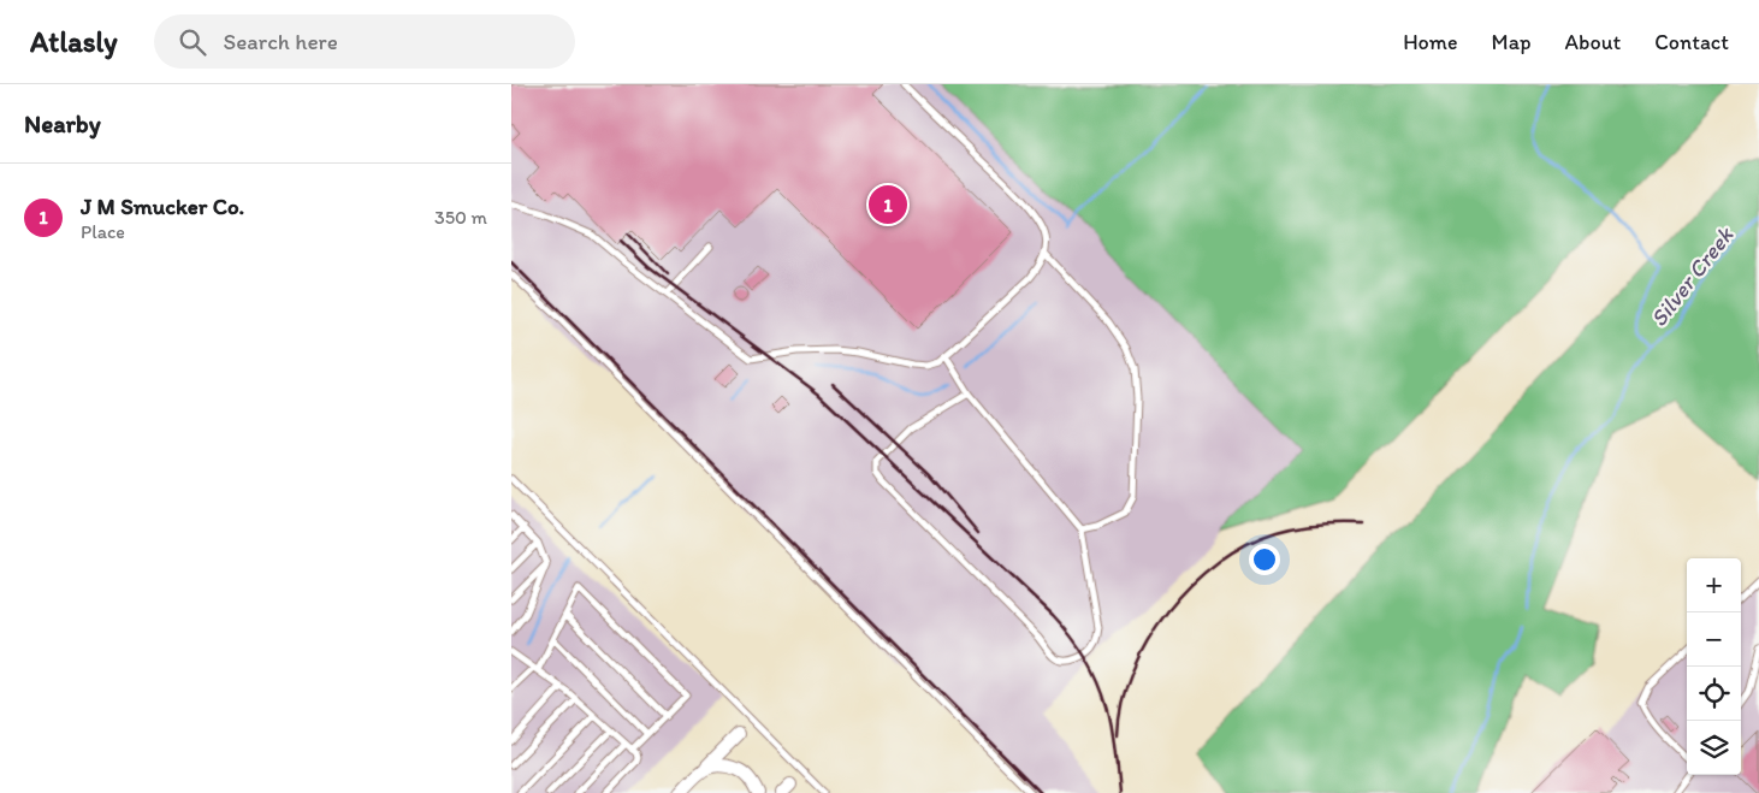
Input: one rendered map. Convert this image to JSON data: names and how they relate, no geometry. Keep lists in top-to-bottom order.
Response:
{
  "water": ["Silver Creek"],
  "page": {
    "header": "Atlasly",
    "search": "Search here",
    "nav": [
      "Home",
      "Map",
      "About",
      "Contact"
    ],
    "heading": "Nearby",
    "list": [
      {
        "mark": "1",
        "name": "J M Smucker Co.",
        "note": "Place",
        "value": "350 m"
      }
    ],
    "pins": "1",
    "map_buttons": ["+", "−"]
  }
}
